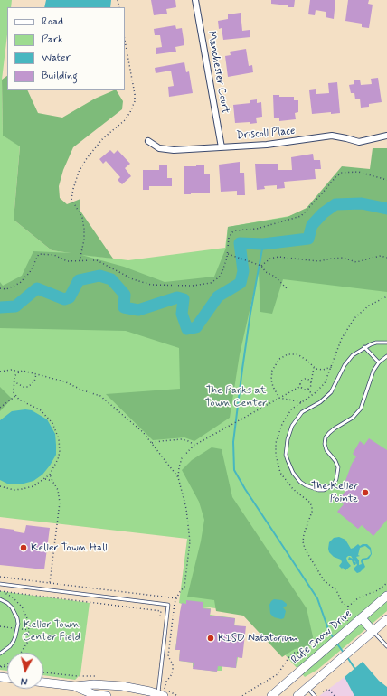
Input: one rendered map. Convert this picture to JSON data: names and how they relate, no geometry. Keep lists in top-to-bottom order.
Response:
{
  "streets": {
    "main road": ["Rufe Snow Drive"],
    "street": ["Manchester Court", "Driscoll Place"]
  },
  "crossings": [
    ["Manchester Court", "Driscoll Place"]
  ],
  "parks": ["The Parks at Town Center", "Keller Town Center Field"],
  "places": ["The Keller Pointe", "Keller Town Hall", "KISD Natatorium"],
  "legend": [
    "Road",
    "Park",
    "Water",
    "Building"
  ],
  "north": "bottom"
}
